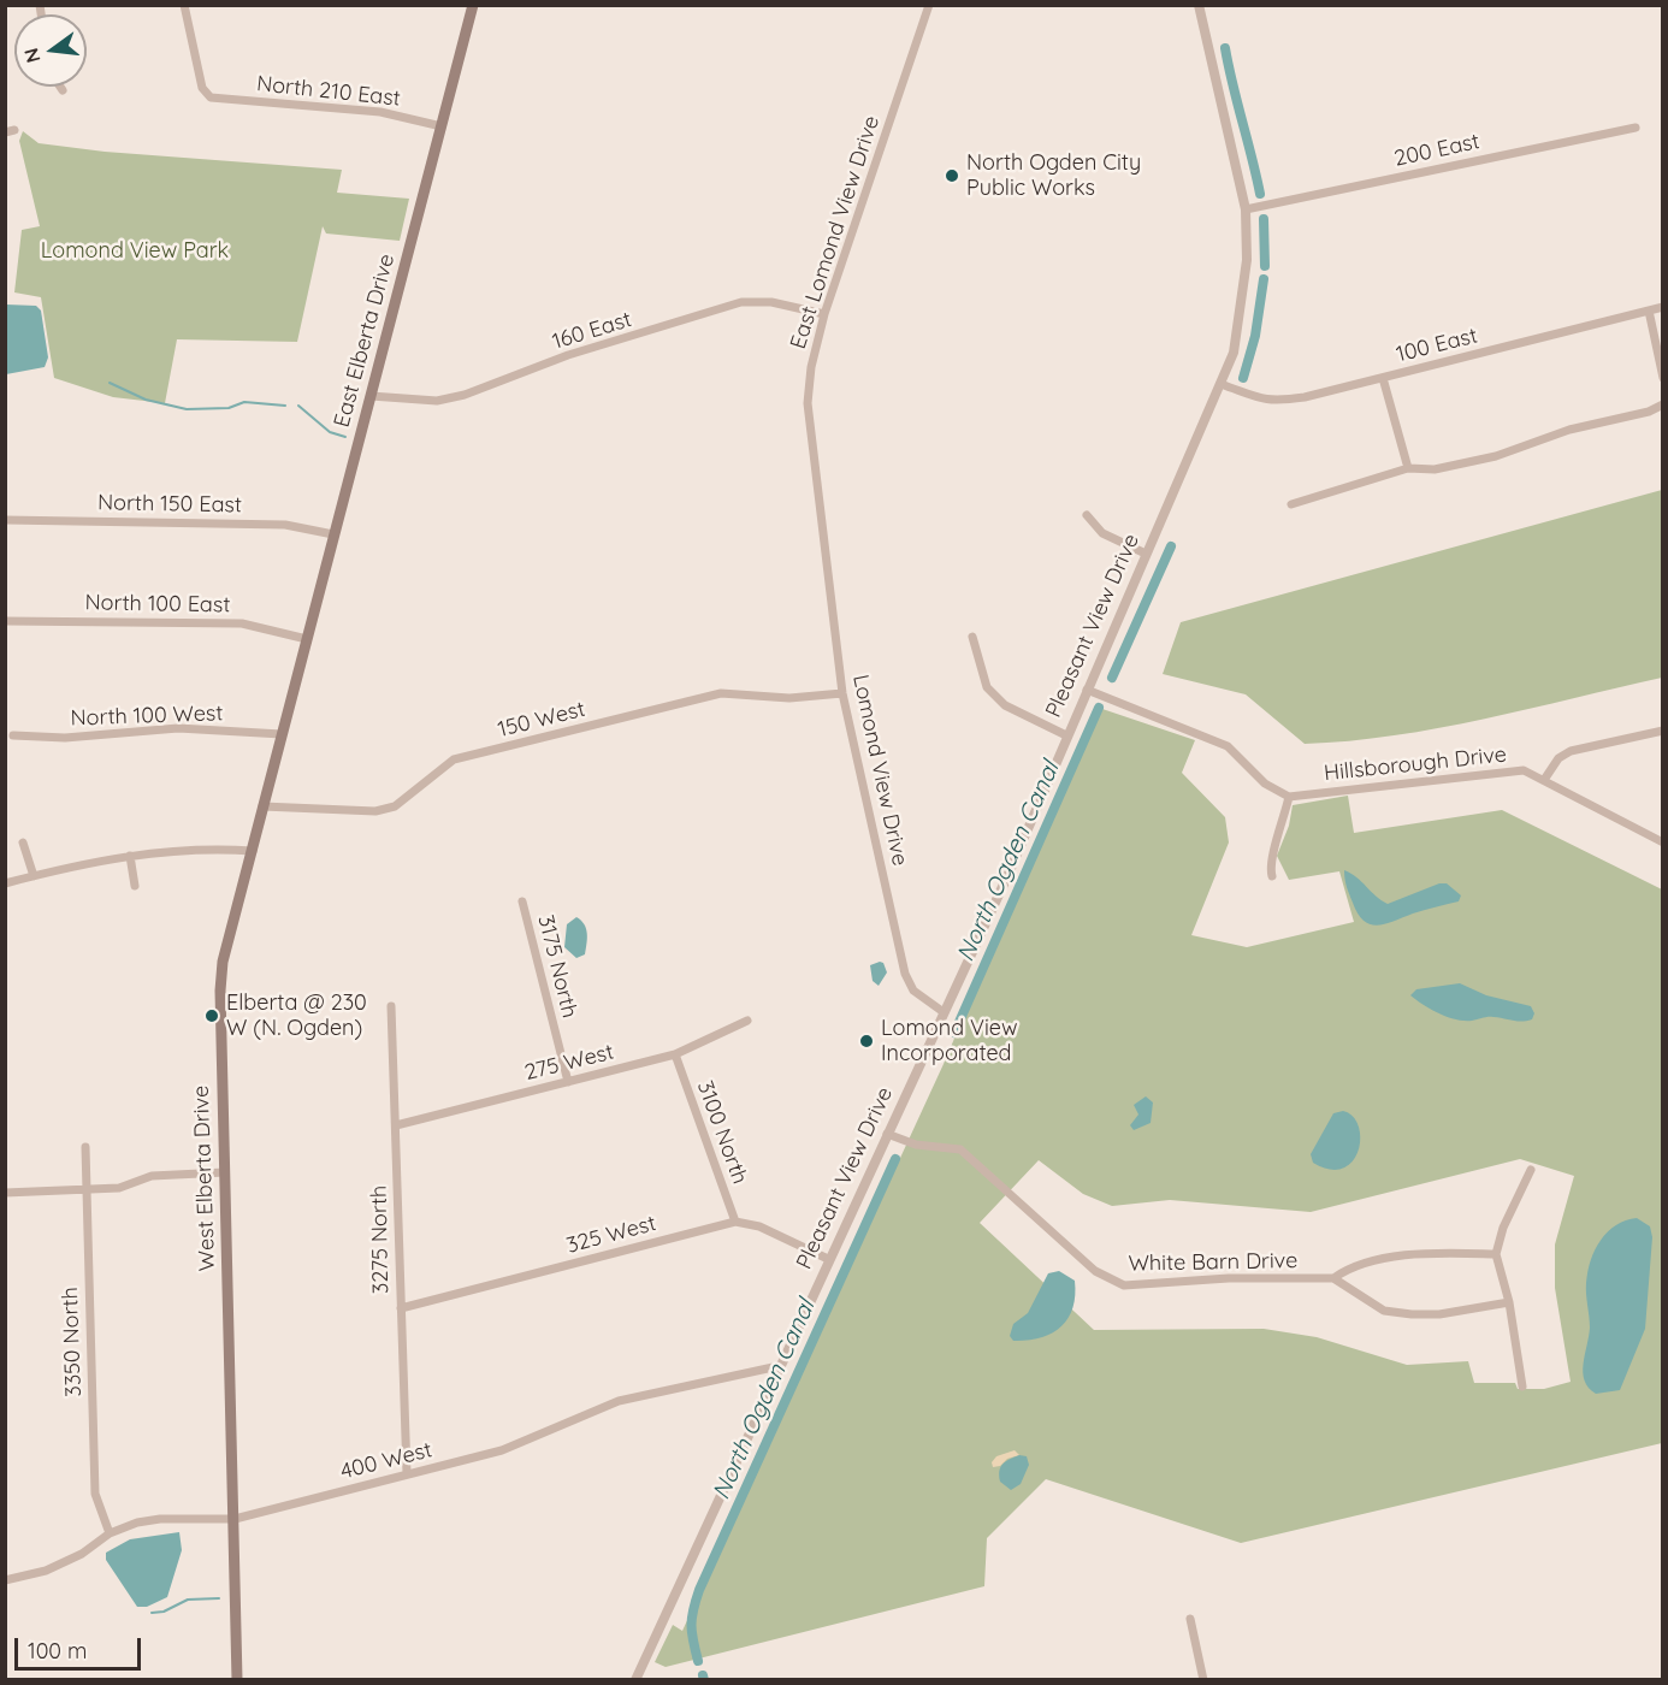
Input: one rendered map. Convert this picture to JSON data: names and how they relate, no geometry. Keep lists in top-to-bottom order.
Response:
{
  "streets": {
    "main road": ["East Elberta Drive", "West Elberta Drive"],
    "street": [
      "North 210 East",
      "200 East",
      "East Lomond View Drive",
      "160 East",
      "100 East",
      "North 150 East",
      "North 100 East",
      "Pleasant View Drive",
      "North 100 West",
      "150 West",
      "Hillsborough Drive",
      "Lomond View Drive",
      "3175 North",
      "275 West",
      "3100 North",
      "325 West",
      "3275 North",
      "White Barn Drive",
      "3350 North",
      "400 West"
    ]
  },
  "crossings": [
    ["North 210 East", "East Elberta Drive"],
    ["200 East", "Pleasant View Drive"],
    ["East Lomond View Drive", "160 East"],
    ["East Lomond View Drive", "Lomond View Drive"],
    ["160 East", "East Elberta Drive"],
    ["East Elberta Drive", "North 150 East"],
    ["East Elberta Drive", "North 100 East"],
    ["East Elberta Drive", "West Elberta Drive"],
    ["100 East", "Pleasant View Drive"],
    ["Pleasant View Drive", "Lomond View Drive"],
    ["Pleasant View Drive", "325 West"],
    ["Pleasant View Drive", "White Barn Drive"],
    ["Pleasant View Drive", "400 West"],
    ["North 100 West", "West Elberta Drive"],
    ["150 West", "Lomond View Drive"],
    ["150 West", "West Elberta Drive"],
    ["3175 North", "275 West"],
    ["275 West", "3100 North"],
    ["275 West", "3275 North"],
    ["3100 North", "325 West"],
    ["West Elberta Drive", "400 West"],
    ["325 West", "3275 North"],
    ["3275 North", "400 West"],
    ["3350 North", "400 West"]
  ],
  "water": ["North Ogden Canal"],
  "parks": ["Lomond View Park"],
  "places": ["North Ogden City Public Works", "Elberta @ 230 W (N. Ogden)", "Lomond View Incorporated"],
  "scale_bar": "100 m",
  "north": "left"
}
